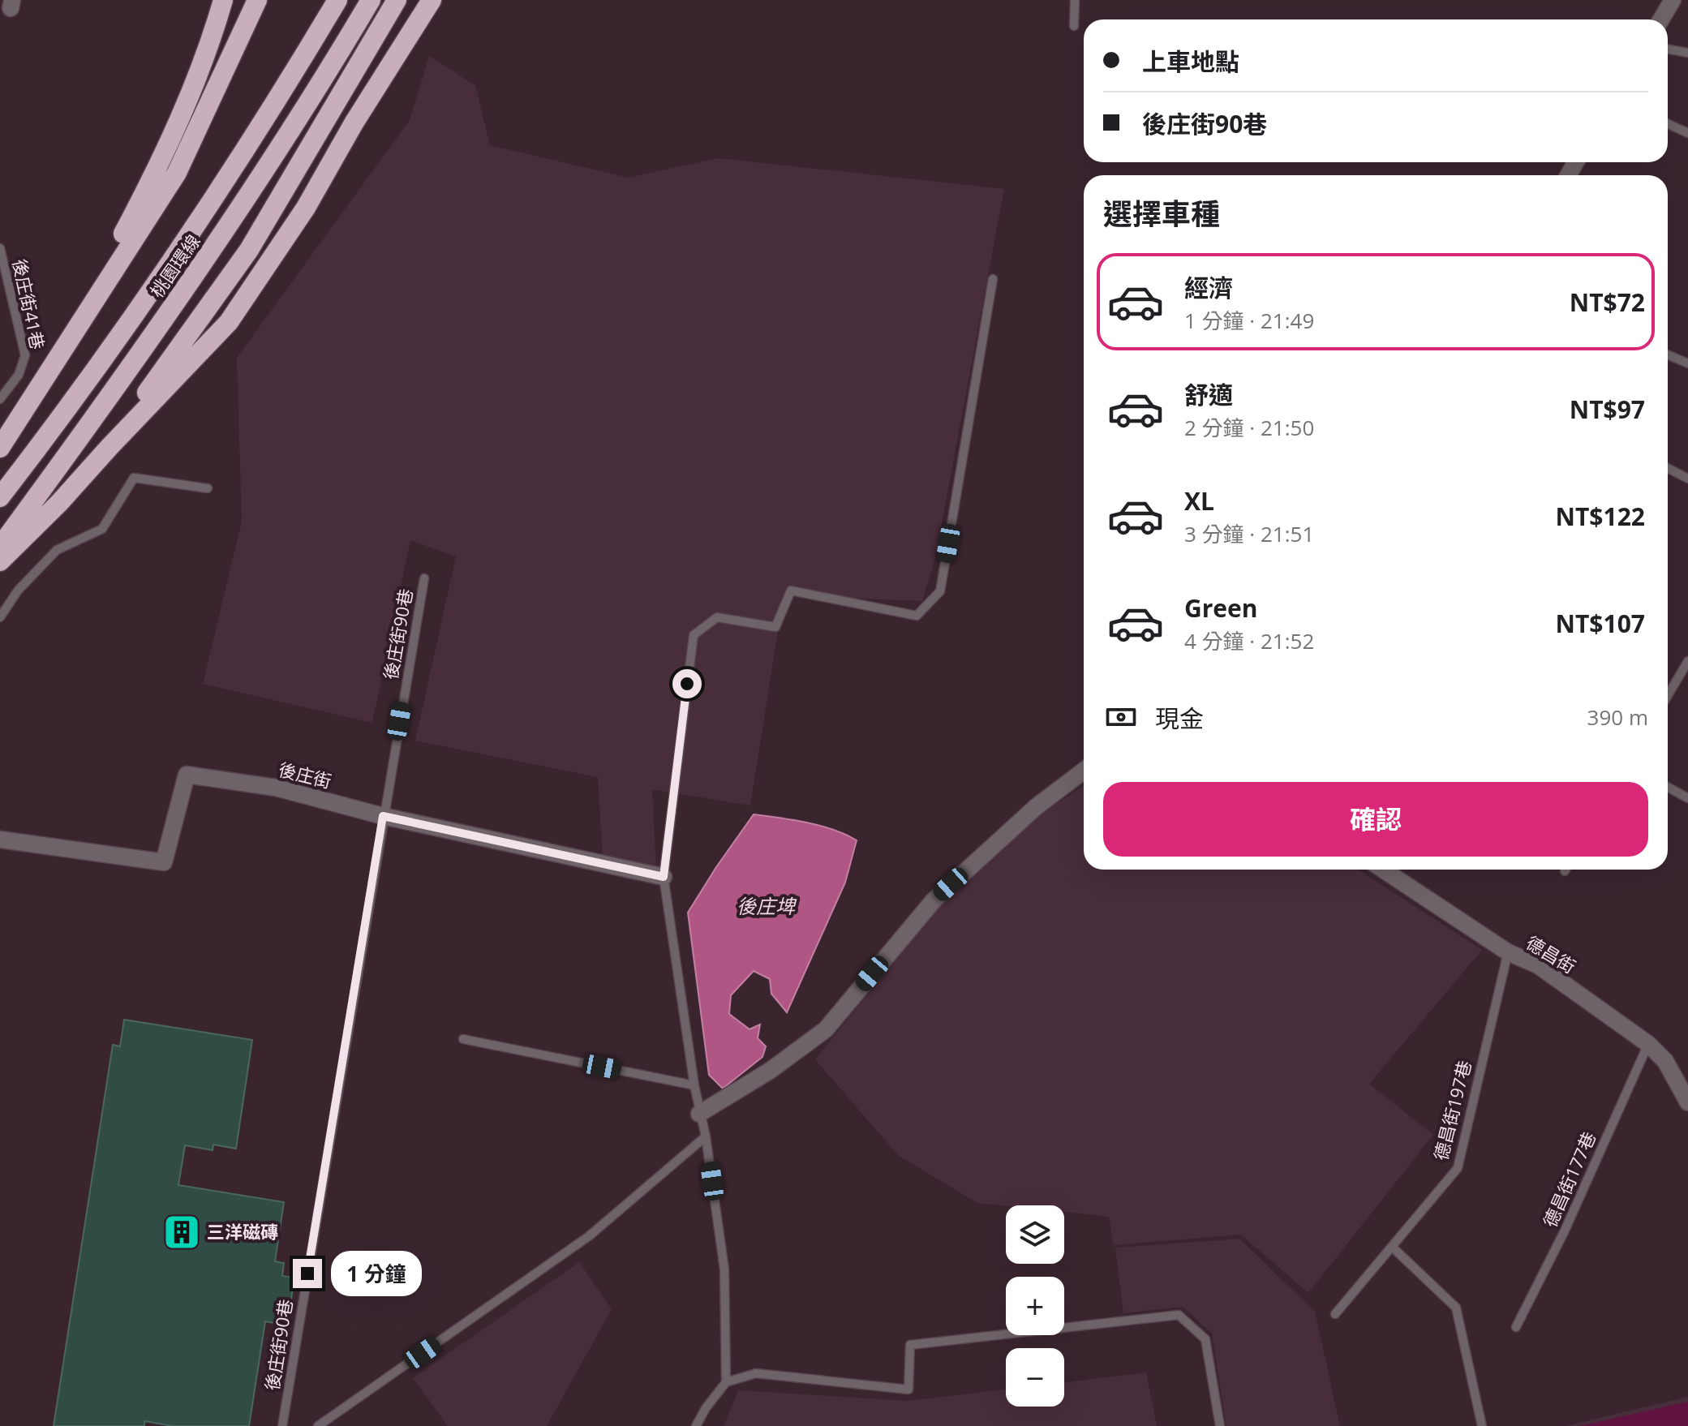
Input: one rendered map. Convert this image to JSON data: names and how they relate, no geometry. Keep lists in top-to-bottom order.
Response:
{
  "streets": {
    "highway": ["桃園環線"],
    "street": ["後庄街", "德昌街"],
    "lane": [
      "後庄街41巷",
      "後庄街90巷",
      "德昌街197巷",
      "德昌街177巷"
    ]
  },
  "crossings": [
    ["後庄街90巷", "後庄街"],
    ["德昌街", "德昌街197巷"],
    ["德昌街", "德昌街177巷"]
  ],
  "water": ["後庄埤"],
  "places": {
    "building": ["三洋磁磚"]
  },
  "page": {
    "banner": ["上車地點", "後庄街90巷"],
    "heading": "選擇車種",
    "list": [
      {
        "name": "經濟",
        "note": "1 分鐘 · 21:49",
        "value": "NT$72"
      },
      {
        "name": "舒適",
        "note": "2 分鐘 · 21:50",
        "value": "NT$97"
      },
      {
        "name": "XL",
        "note": "3 分鐘 · 21:51",
        "value": "NT$122"
      },
      {
        "name": "Green",
        "note": "4 分鐘 · 21:52",
        "value": "NT$107"
      }
    ],
    "pay": ["現金", "390 m"],
    "buttons": "確認",
    "map_buttons": ["+", "−"],
    "bubble": "1 分鐘"
  }
}
